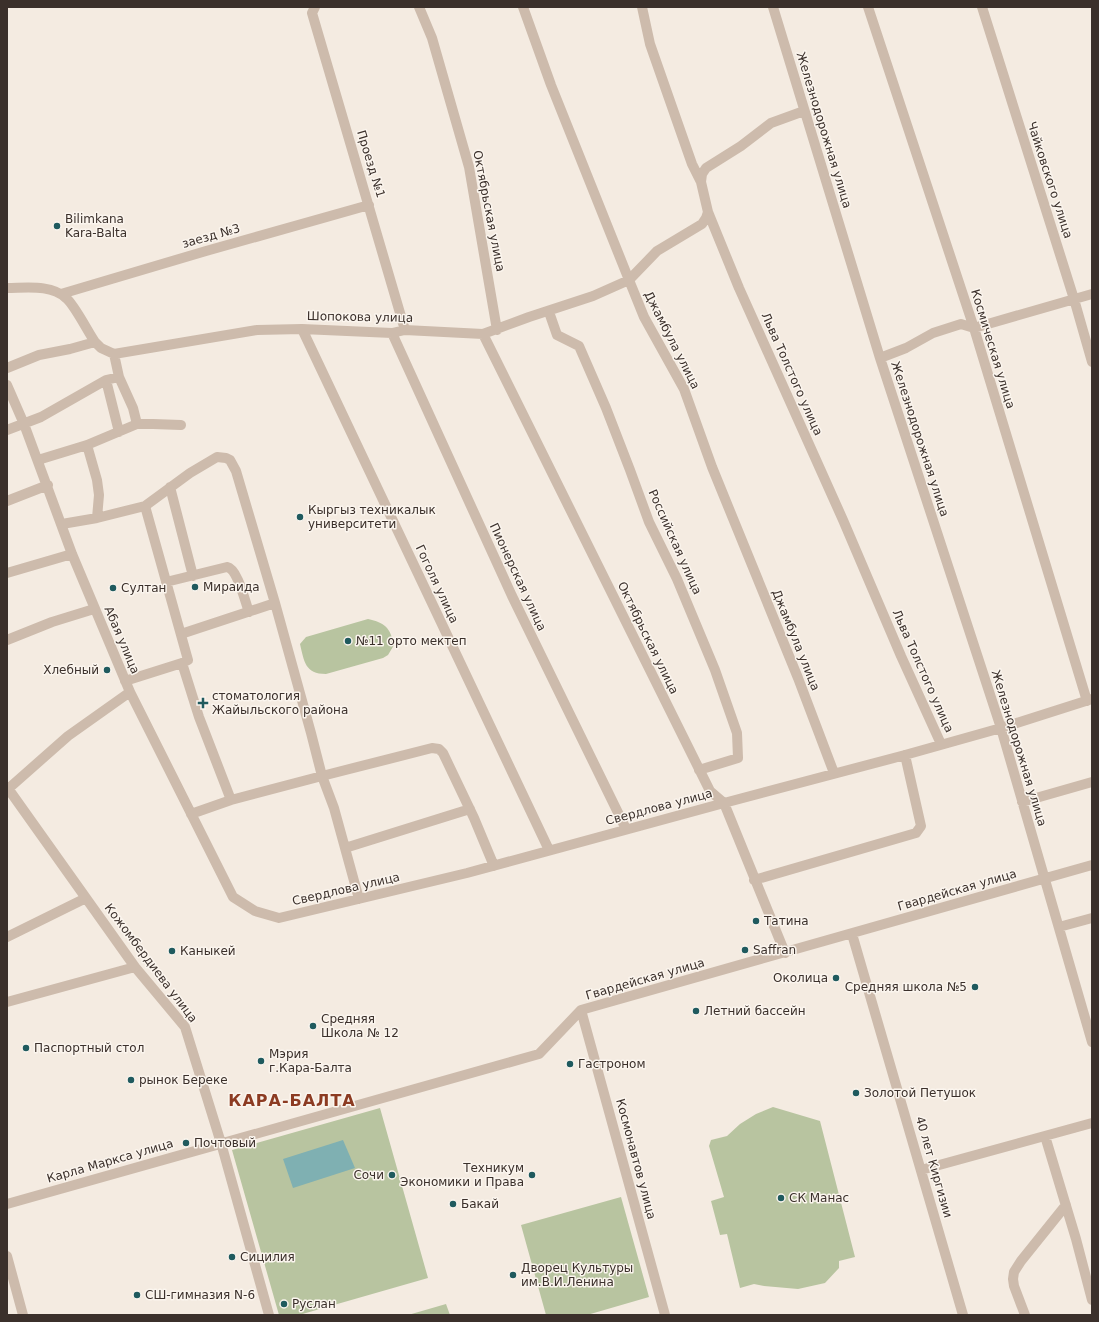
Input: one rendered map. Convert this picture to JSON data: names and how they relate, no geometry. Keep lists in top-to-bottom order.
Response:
{
  "streets": {
    "street": [
      "Железнодорожная улица",
      "Проезд №1",
      "Чайковского улица",
      "Октябрьская улица",
      "заезд №3",
      "Шопокова улица",
      "Джамбула улица",
      "Космическая улица",
      "Льва Толстого улица",
      "Российская улица",
      "Пионерская улица",
      "Гоголя улица",
      "Абая улица",
      "Свердлова улица",
      "Гвардейская улица",
      "Кожомбердиева улица",
      "Космонавтов улица",
      "Карла Маркса улица",
      "40 лет Киргизии"
    ]
  },
  "crossings": [
    ["Железнодорожная улица", "Свердлова улица"],
    ["Железнодорожная улица", "Гвардейская улица"],
    ["Проезд №1", "заезд №3"],
    ["Проезд №1", "Шопокова улица"],
    ["Октябрьская улица", "Шопокова улица"],
    ["Октябрьская улица", "Российская улица"],
    ["Октябрьская улица", "Свердлова улица"],
    ["Октябрьская улица", "Гвардейская улица"],
    ["Шопокова улица", "Джамбула улица"],
    ["Шопокова улица", "Льва Толстого улица"],
    ["Шопокова улица", "Российская улица"],
    ["Шопокова улица", "Пионерская улица"],
    ["Шопокова улица", "Гоголя улица"],
    ["Джамбула улица", "Свердлова улица"],
    ["Космическая улица", "Свердлова улица"],
    ["Льва Толстого улица", "Свердлова улица"],
    ["Пионерская улица", "Свердлова улица"],
    ["Гоголя улица", "Свердлова улица"],
    ["Абая улица", "Свердлова улица"],
    ["Гвардейская улица", "Кожомбердиева улица"],
    ["Гвардейская улица", "Космонавтов улица"],
    ["Гвардейская улица", "Карла Маркса улица"],
    ["Гвардейская улица", "40 лет Киргизии"],
    ["Кожомбердиева улица", "Карла Маркса улица"]
  ],
  "districts": ["КАРА-БАЛТА"],
  "places": {
    "other": [
      "Bilimkana Kara-Balta",
      "Кыргыз техникалык университети",
      "Мираида",
      "Султан",
      "№11 орто мектеп",
      "Хлебный",
      "Татина",
      "Saffran",
      "Каныкей",
      "Околица",
      "Средняя школа №5",
      "Летний бассейн",
      "Средняя Школа № 12",
      "Паспортный стол",
      "Мэрия г.Кара-Балта",
      "Гастроном",
      "рынок Береке",
      "Золотой Петушок",
      "Почтовый",
      "Сочи",
      "Техникум Экономики и Права",
      "СК Манас",
      "Бакай",
      "Сицилия",
      "Дворец Культуры им.В.И.Ленина",
      "СШ-гимназия N-6",
      "Руслан"
    ],
    "health": ["стоматология Жайыльского района"]
  }
}
